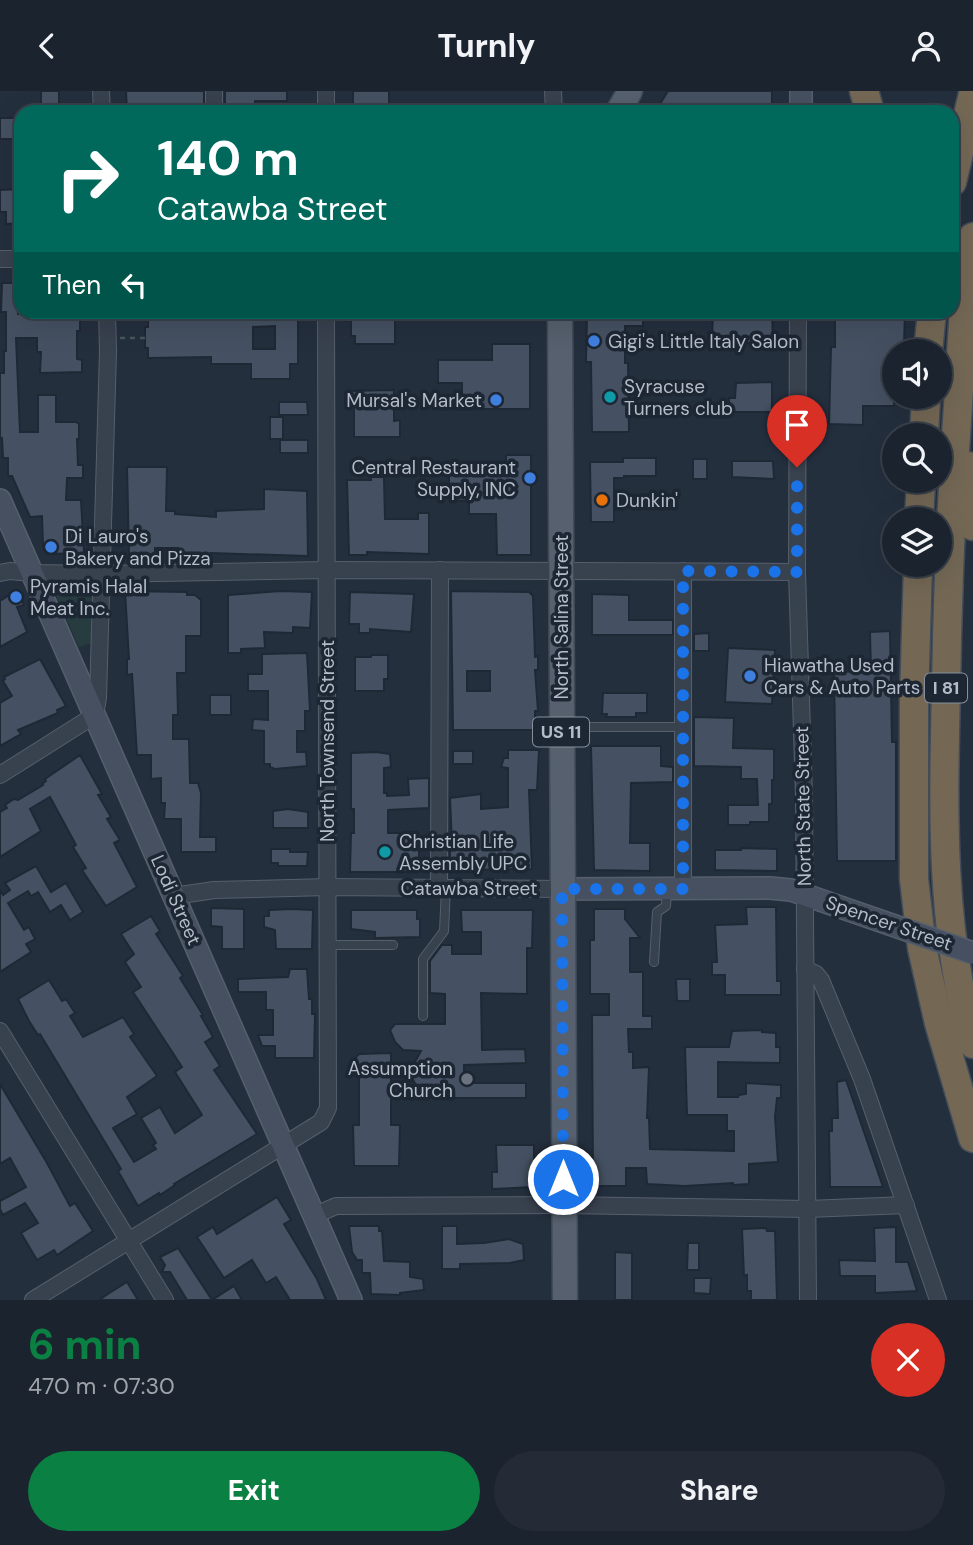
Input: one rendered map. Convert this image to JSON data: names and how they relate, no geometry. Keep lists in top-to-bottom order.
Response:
{
  "streets": {
    "highway": ["I 81"],
    "main road": ["North Salina Street", "US 11"],
    "street": [
      "North Townsend Street",
      "North State Street",
      "Catawba Street",
      "Lodi Street",
      "Spencer Street"
    ]
  },
  "crossings": [
    ["North Salina Street", "Catawba Street"],
    ["North Townsend Street", "Catawba Street"],
    ["North Townsend Street", "Lodi Street"],
    ["North State Street", "Catawba Street"],
    ["North State Street", "Spencer Street"],
    ["Catawba Street", "Lodi Street"],
    ["Catawba Street", "Spencer Street"]
  ],
  "places": [
    "Gigi's Little Italy Salon",
    "Syracuse Turners club",
    "Mursal's Market",
    "Central Restaurant Supply, INC",
    "Dunkin'",
    "Di Lauro's Bakery and Pizza",
    "Pyramis Halal Meat Inc.",
    "Hiawatha Used Cars & Auto Parts",
    "Christian Life Assembly UPC",
    "Assumption Church"
  ],
  "page": {
    "header": "Turnly",
    "turn": ["140 m", "Catawba Street"],
    "then": "Then",
    "heading": ["6 min", "470 m · 07:30"],
    "buttons": ["Exit", "Share"]
  }
}
